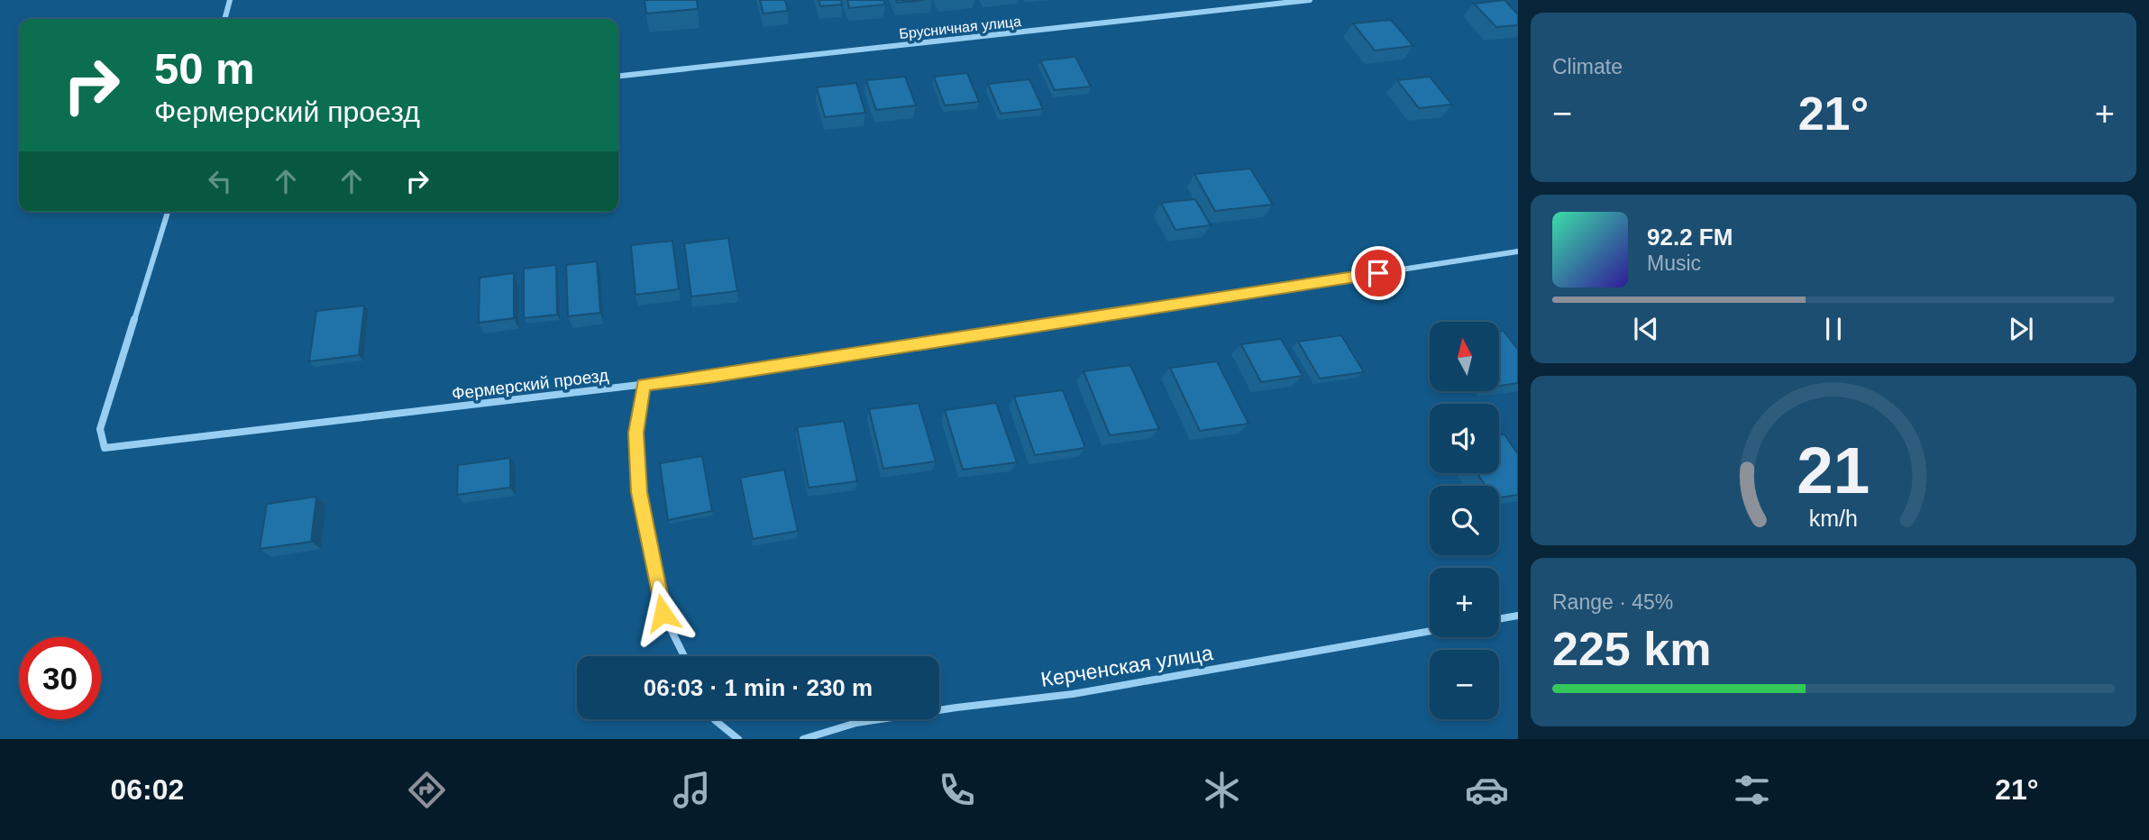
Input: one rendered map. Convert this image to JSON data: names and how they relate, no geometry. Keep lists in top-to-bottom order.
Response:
{
  "streets": {
    "street": ["Брусничная улица", "Фермерский проезд", "Керченская улица"]
  },
  "north": "top",
  "page": {
    "tile": [
      "Climate",
      ["Range · 45%", "225 km"]
    ],
    "turn": ["50 m", "Фермерский проезд"],
    "heat": ["−", "21°", "+"],
    "song": ["92.2 FM", "Music"],
    "map_buttons": ["+", "−"],
    "limit": "30",
    "trip": "06:03 · 1 min · 230 m",
    "tabs": ["06:02", "21°"],
    "gauge": ["21", "km/h"]
  }
}
